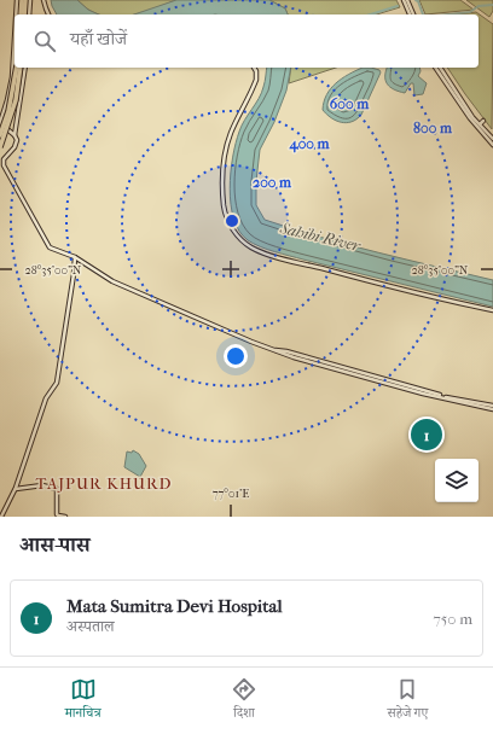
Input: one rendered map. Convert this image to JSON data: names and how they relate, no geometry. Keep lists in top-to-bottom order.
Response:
{
  "districts": ["TAJPUR KHURD"],
  "water": ["Sahibi River"],
  "page": {
    "search": "यहाँ खोजें",
    "pins": "1",
    "heading": "आस-पास",
    "list": [
      {
        "mark": "1",
        "name": "Mata Sumitra Devi Hospital",
        "note": "अस्पताल",
        "value": "750 m"
      }
    ],
    "nav": ["मानचित्र", "दिशा", "सहेजे गए"]
  },
  "coordinates": ["28°35'00\"N", "77°01'E"],
  "rings": [
    "600 m",
    "800 m",
    "400 m",
    "200 m"
  ]
}
